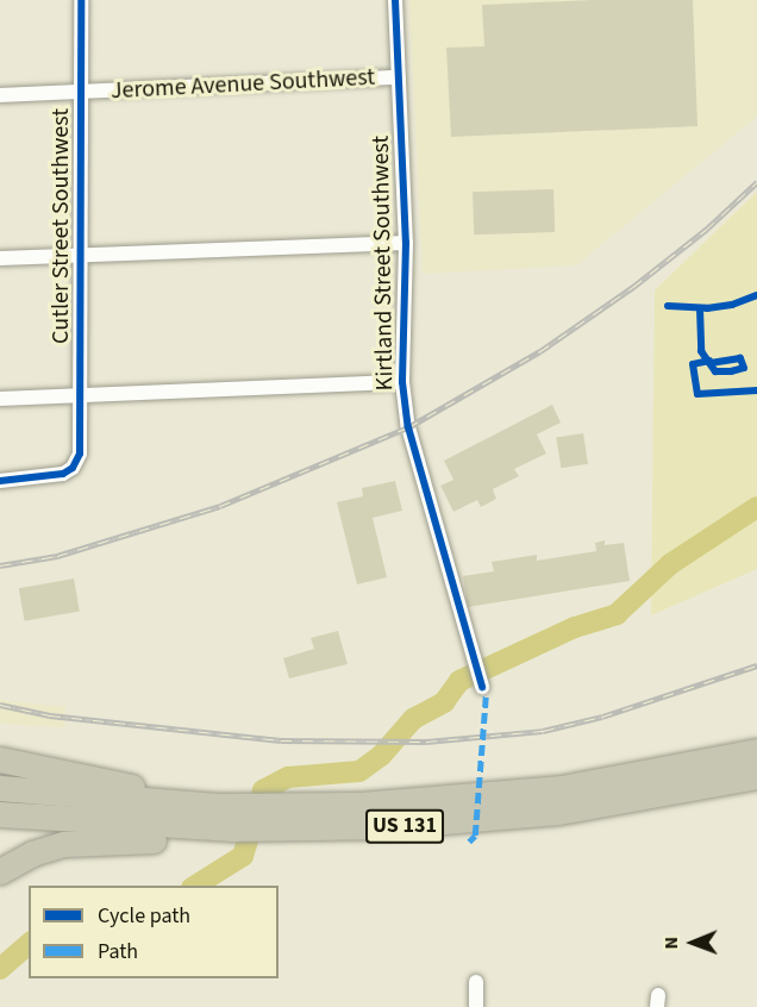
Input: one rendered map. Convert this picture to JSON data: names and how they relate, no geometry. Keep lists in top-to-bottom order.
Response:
{
  "streets": {
    "highway": ["US 131"],
    "street": ["Jerome Avenue Southwest", "Cutler Street Southwest", "Kirtland Street Southwest"]
  },
  "crossings": [
    ["Jerome Avenue Southwest", "Cutler Street Southwest"],
    ["Jerome Avenue Southwest", "Kirtland Street Southwest"]
  ],
  "legend": ["Cycle path", "Path"],
  "north": "left"
}
